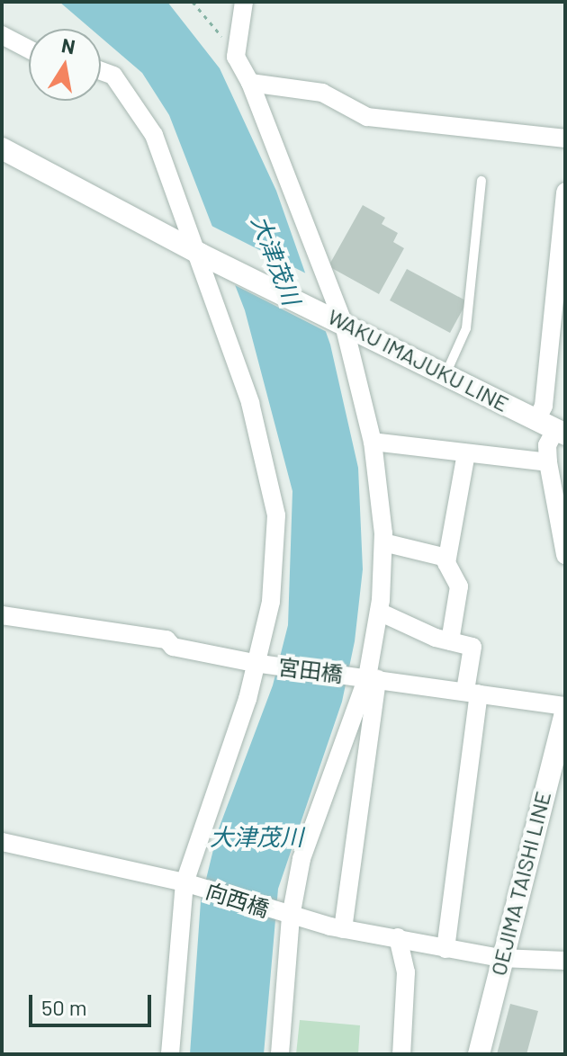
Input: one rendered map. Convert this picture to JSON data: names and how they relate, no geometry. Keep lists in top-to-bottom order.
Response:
{
  "streets": {
    "main road": ["WAKU IMAJUKU LINE", "OEJIMA TAISHI LINE"],
    "street": ["宮田橋", "向西橋"]
  },
  "crossings": [
    ["OEJIMA TAISHI LINE", "向西橋"]
  ],
  "water": ["大津茂川"],
  "scale_bar": "50 m",
  "north": "top"
}
